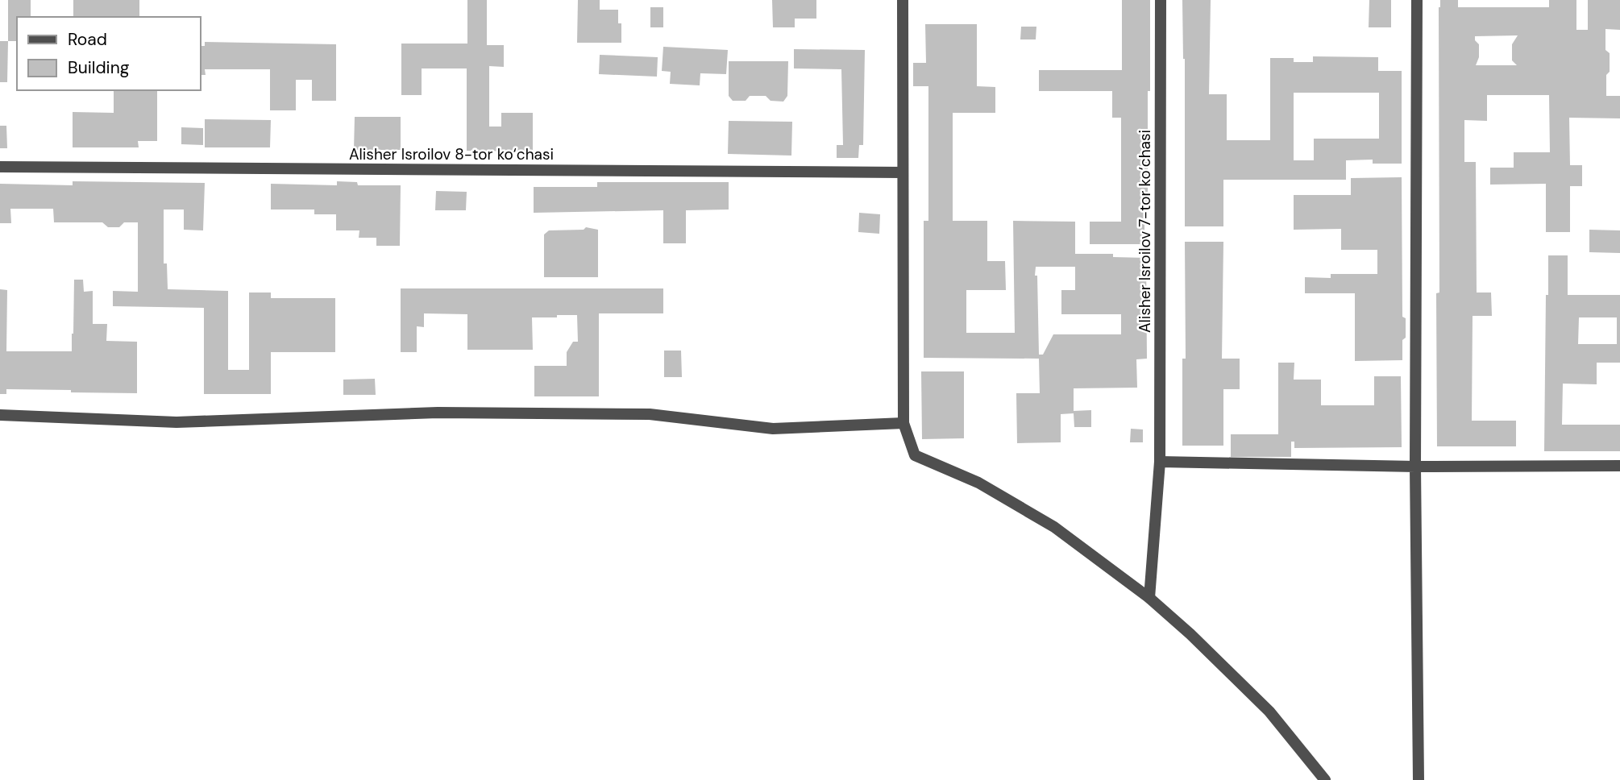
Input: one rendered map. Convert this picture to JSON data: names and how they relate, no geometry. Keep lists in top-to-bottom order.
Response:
{
  "streets": {
    "street": ["Alisher Isroilov 8-tor ko‘chasi", "Alisher Isroilov 7-tor ko‘chasi"]
  },
  "legend": ["Road", "Building"]
}
